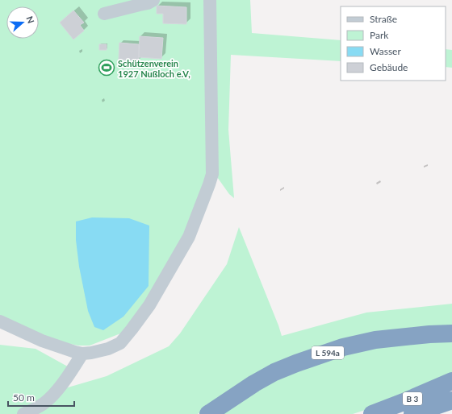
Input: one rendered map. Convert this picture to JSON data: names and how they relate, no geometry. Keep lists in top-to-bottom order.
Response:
{
  "streets": {
    "highway": ["L 594a", "B 3"]
  },
  "places": {
    "sports": ["Schützenverein 1927 Nußloch e.V,"]
  },
  "legend": [
    "Straße",
    "Park",
    "Wasser",
    "Gebäude"
  ],
  "scale_bar": "50 m",
  "north": "right"
}
